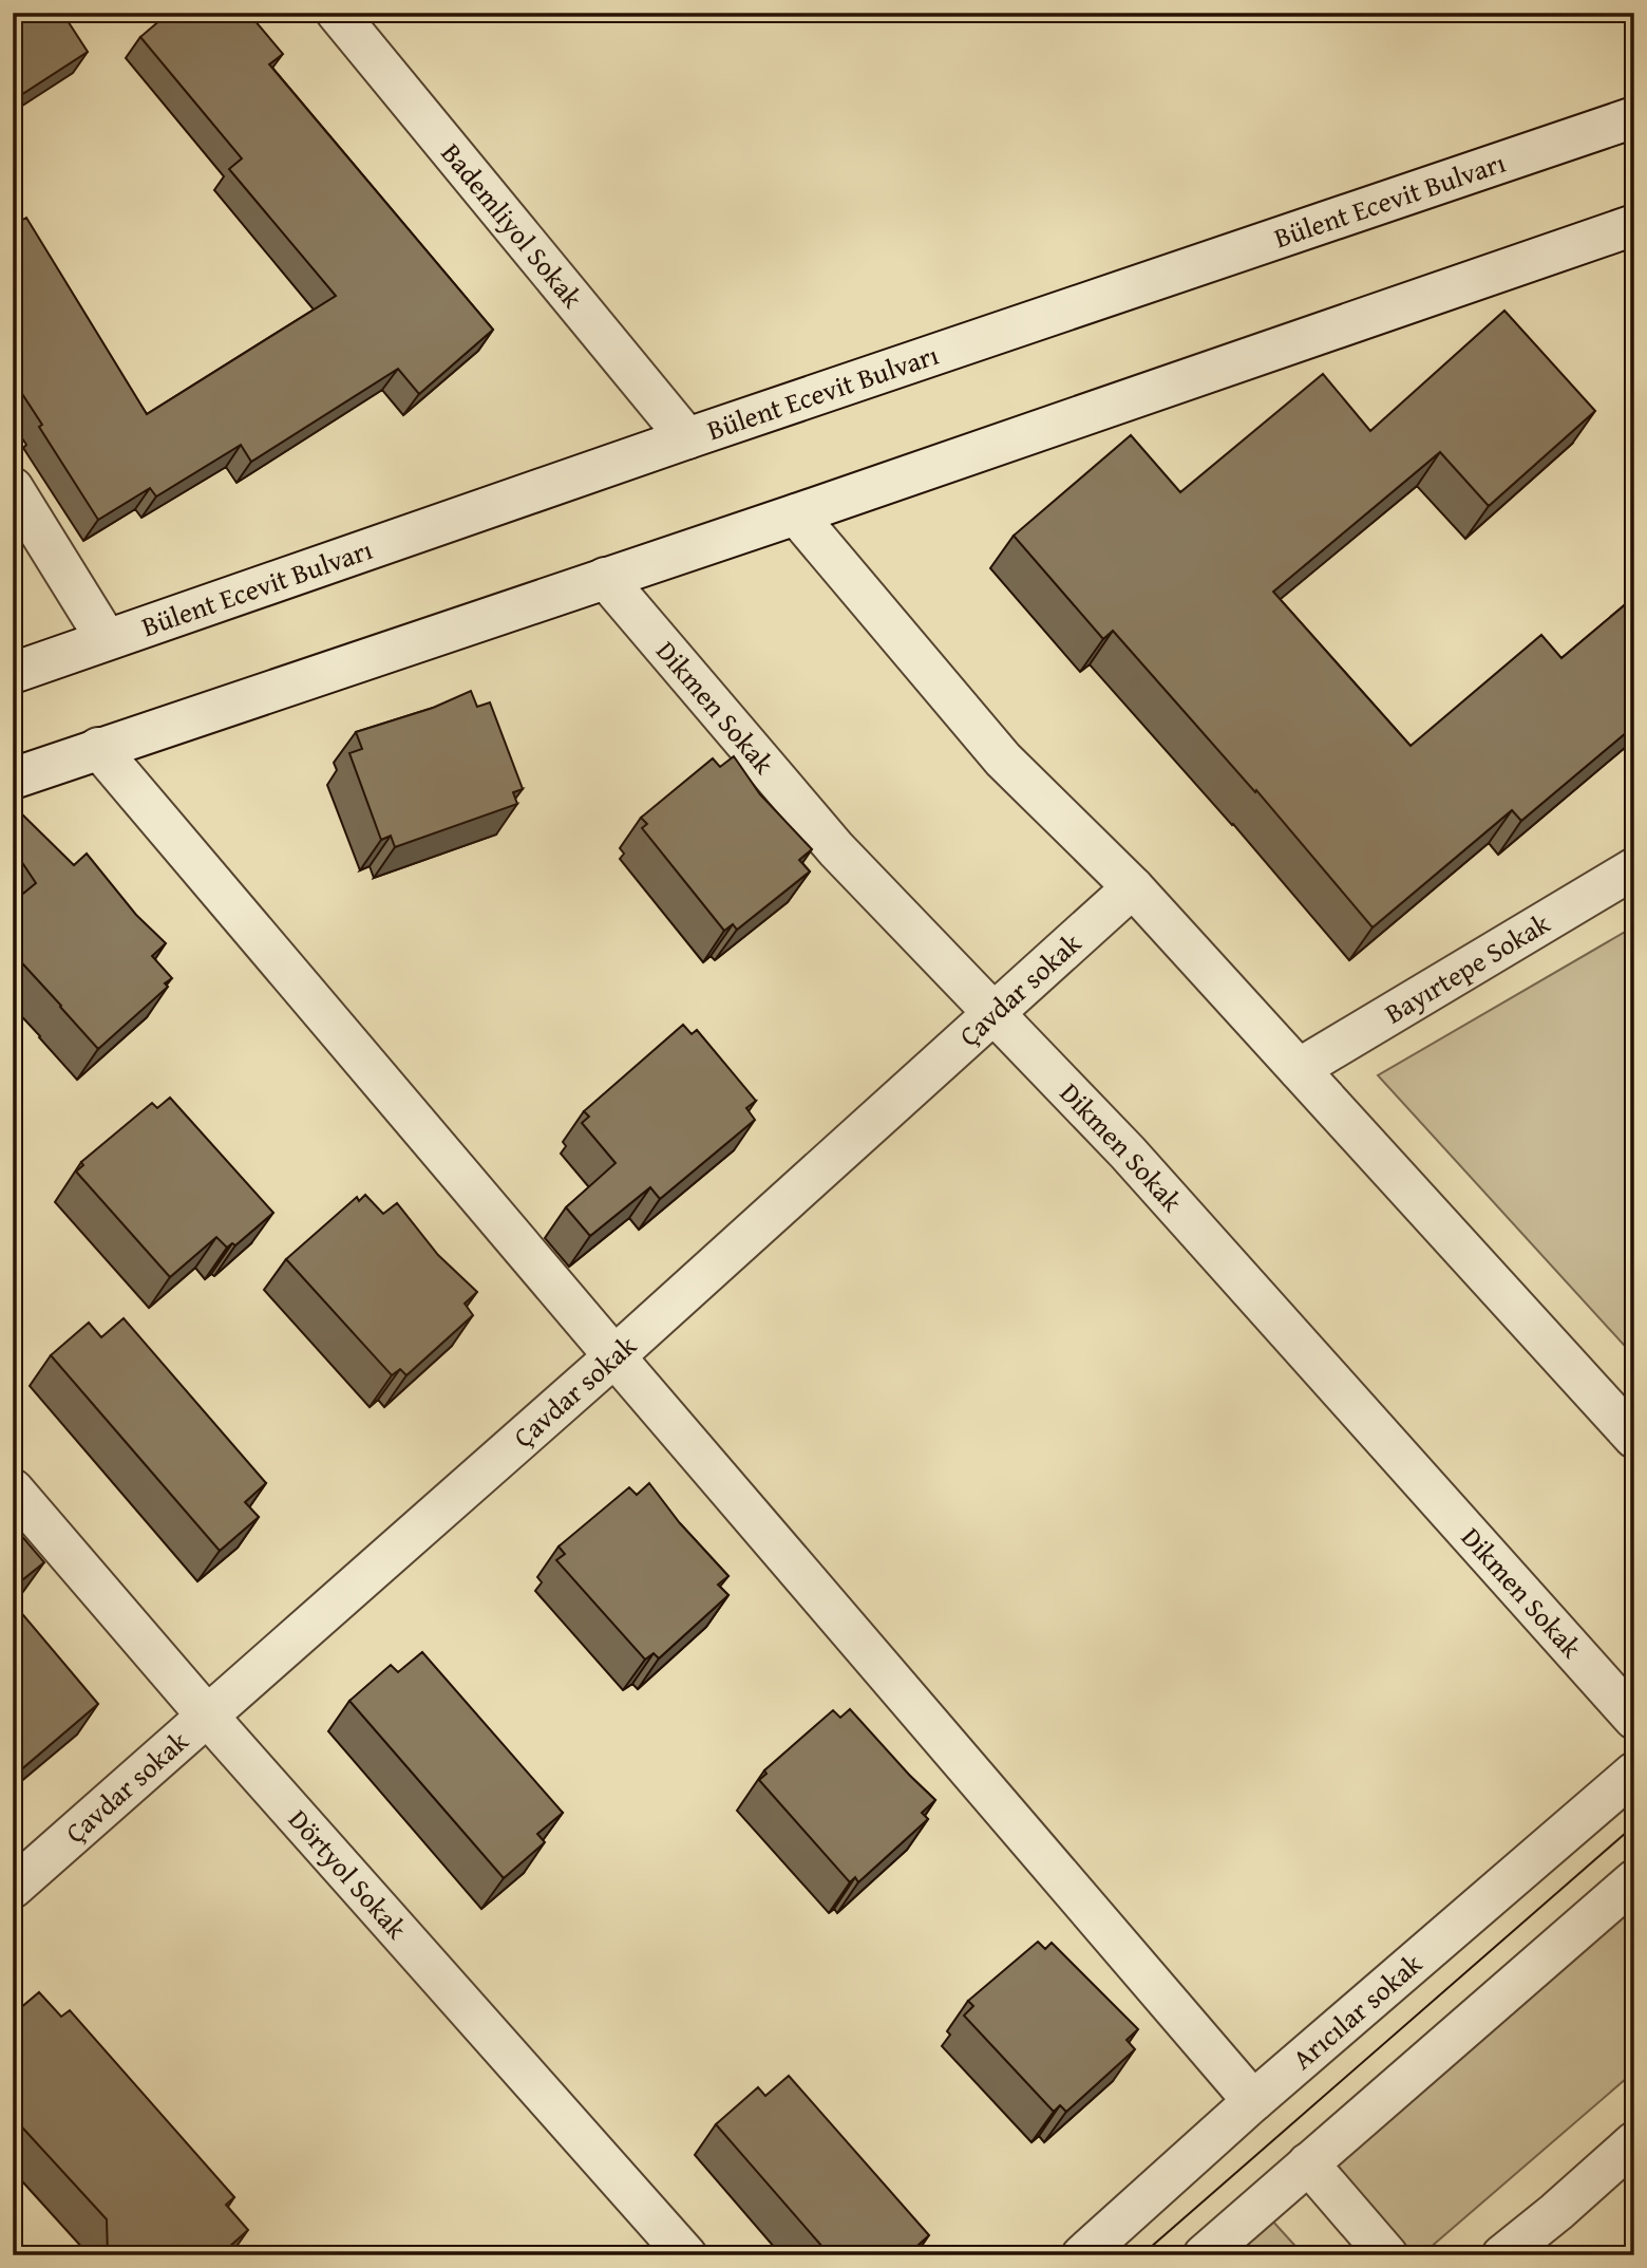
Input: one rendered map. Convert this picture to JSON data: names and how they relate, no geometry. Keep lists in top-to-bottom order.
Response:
{
  "streets": {
    "street": [
      "Bülent Ecevit Bulvarı",
      "Bademliyol Sokak",
      "Dikmen Sokak",
      "Bayırtepe Sokak",
      "Çavdar sokak",
      "Dörtyol Sokak",
      "Arıcılar sokak"
    ]
  },
  "crossings": [
    ["Bülent Ecevit Bulvarı", "Bademliyol Sokak"],
    ["Dikmen Sokak", "Çavdar sokak"],
    ["Çavdar sokak", "Dörtyol Sokak"]
  ]
}
